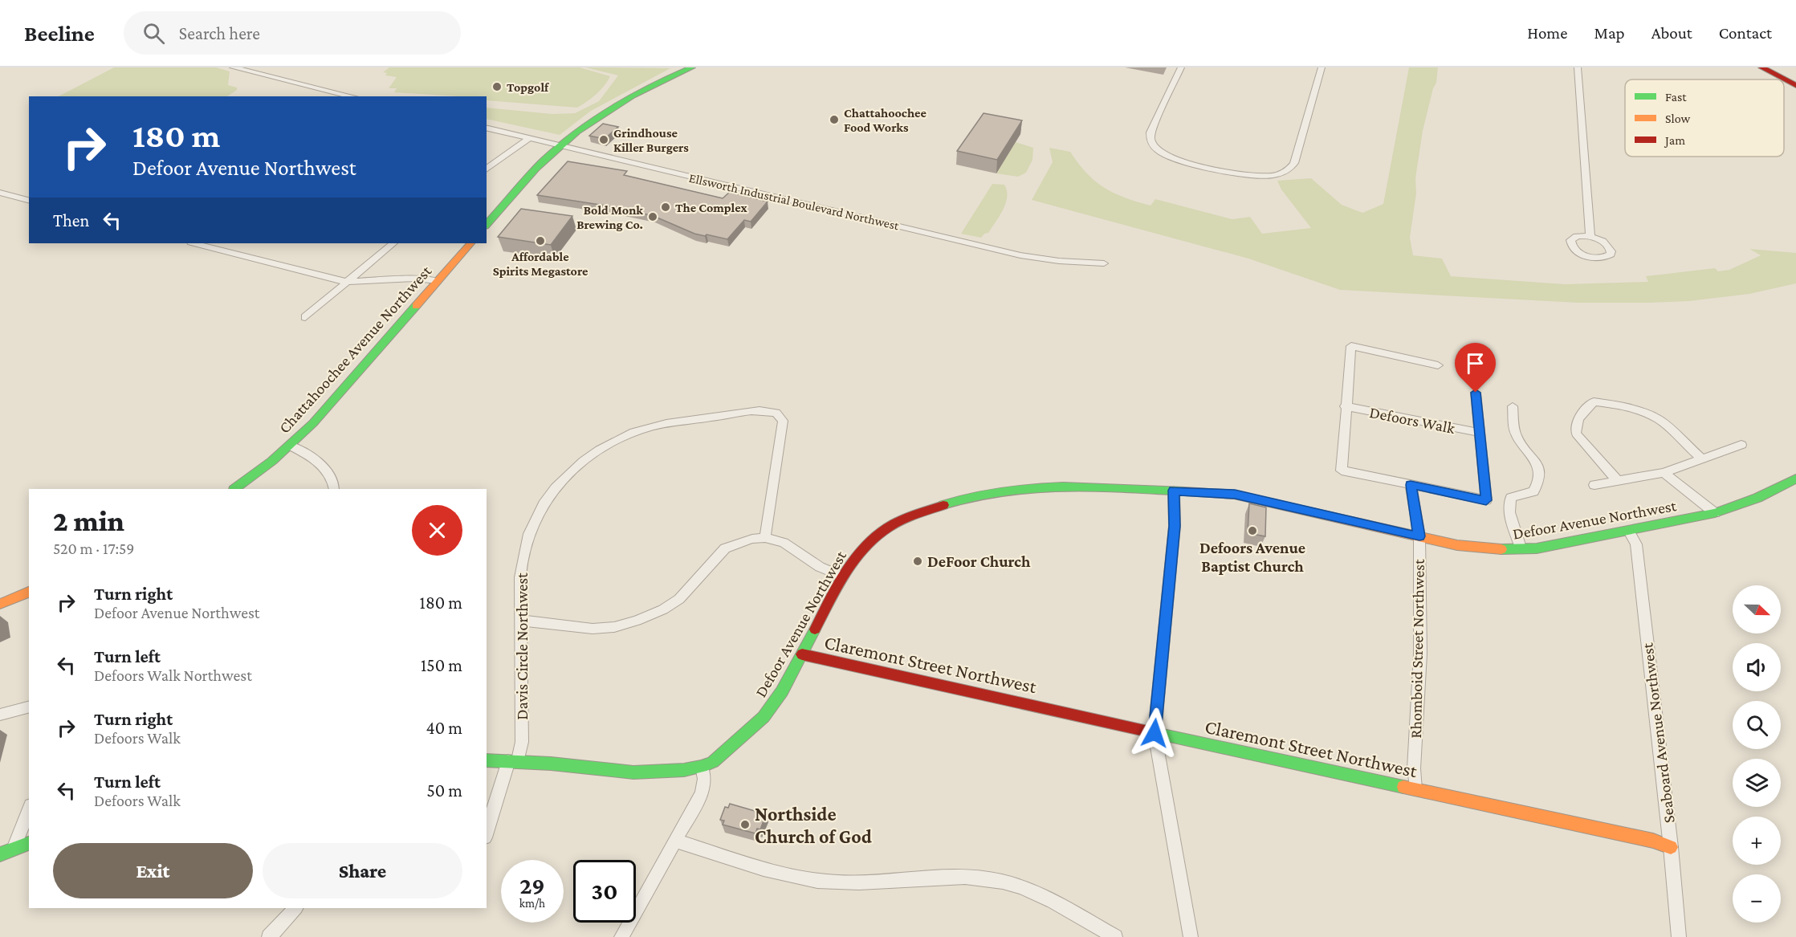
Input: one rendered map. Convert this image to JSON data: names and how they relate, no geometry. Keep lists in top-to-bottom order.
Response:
{
  "streets": {
    "street": [
      "Ellsworth Industrial Boulevard Northwest",
      "Chattahoochee Avenue Northwest",
      "Defoors Walk",
      "Defoor Avenue Northwest",
      "Davis Circle Northwest",
      "Rhomboid Street Northwest",
      "Claremont Street Northwest",
      "Seaboard Avenue Northwest"
    ]
  },
  "crossings": [
    ["Defoors Walk", "Rhomboid Street Northwest"],
    ["Defoor Avenue Northwest", "Davis Circle Northwest"],
    ["Defoor Avenue Northwest", "Rhomboid Street Northwest"],
    ["Defoor Avenue Northwest", "Claremont Street Northwest"],
    ["Defoor Avenue Northwest", "Seaboard Avenue Northwest"],
    ["Rhomboid Street Northwest", "Claremont Street Northwest"],
    ["Claremont Street Northwest", "Seaboard Avenue Northwest"]
  ],
  "places": [
    "Topgolf",
    "Chattahoochee Food Works",
    "Grindhouse Killer Burgers",
    "The Complex",
    "Bold Monk Brewing Co.",
    "Affordable Spirits Megastore",
    "Defoors Avenue Baptist Church",
    "DeFoor Church",
    "Northside Church of God"
  ],
  "legend": ["Fast", "Slow", "Jam"],
  "north": "right",
  "page": {
    "header": "Beeline",
    "search": "Search here",
    "nav": [
      "Home",
      "Map",
      "About",
      "Contact"
    ],
    "turn": ["180 m", "Defoor Avenue Northwest"],
    "then": "Then",
    "heading": ["2 min", "520 m · 17:59"],
    "list": [
      {
        "name": "Turn right",
        "note": "Defoor Avenue Northwest",
        "value": "180 m"
      },
      {
        "name": "Turn left",
        "note": "Defoors Walk Northwest",
        "value": "150 m"
      },
      {
        "name": "Turn right",
        "note": "Defoors Walk",
        "value": "40 m"
      },
      {
        "name": "Turn left",
        "note": "Defoors Walk",
        "value": "50 m"
      }
    ],
    "map_buttons": ["+", "−"],
    "buttons": ["Exit", "Share"],
    "speed": "29 km/h",
    "limit": "30"
  }
}
